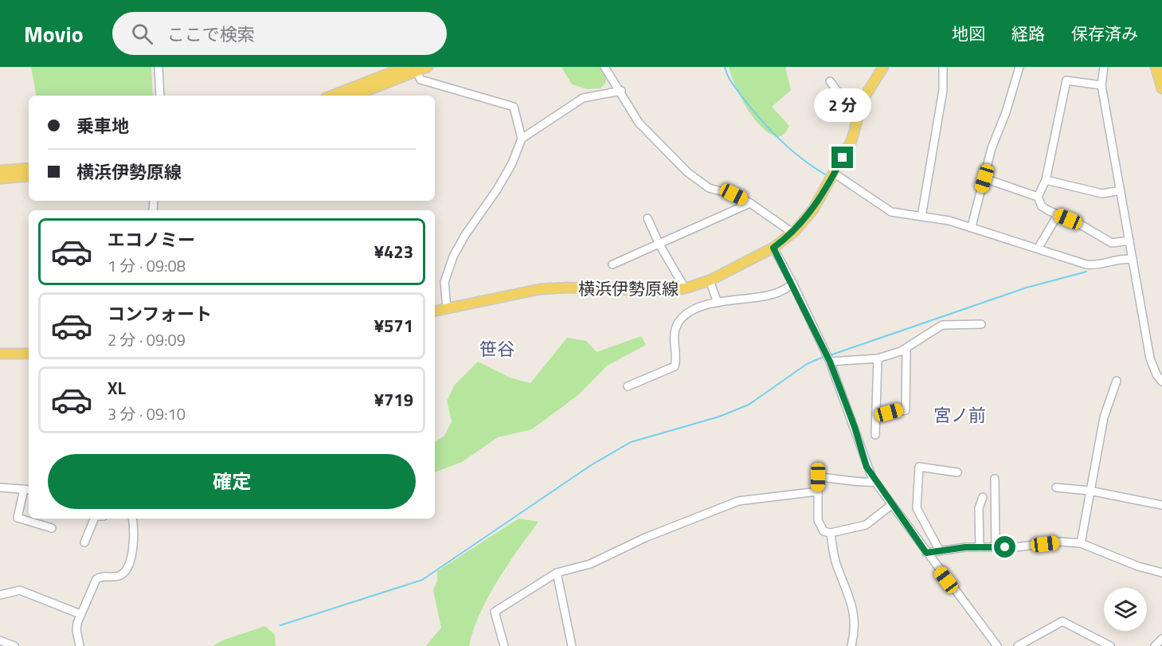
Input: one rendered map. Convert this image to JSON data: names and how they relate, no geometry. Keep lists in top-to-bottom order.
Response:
{
  "streets": {
    "main road": ["横浜伊勢原線"]
  },
  "districts": ["笹谷", "宮ノ前"],
  "page": {
    "header": "Movio",
    "search": "ここで検索",
    "nav": ["地図", "経路", "保存済み"],
    "bubble": "2 分",
    "banner": ["乗車地", "横浜伊勢原線"],
    "list": [
      {
        "name": "エコノミー",
        "note": "1 分 · 09:08",
        "value": "¥423"
      },
      {
        "name": "コンフォート",
        "note": "2 分 · 09:09",
        "value": "¥571"
      },
      {
        "name": "XL",
        "note": "3 分 · 09:10",
        "value": "¥719"
      }
    ],
    "buttons": "確定"
  }
}
